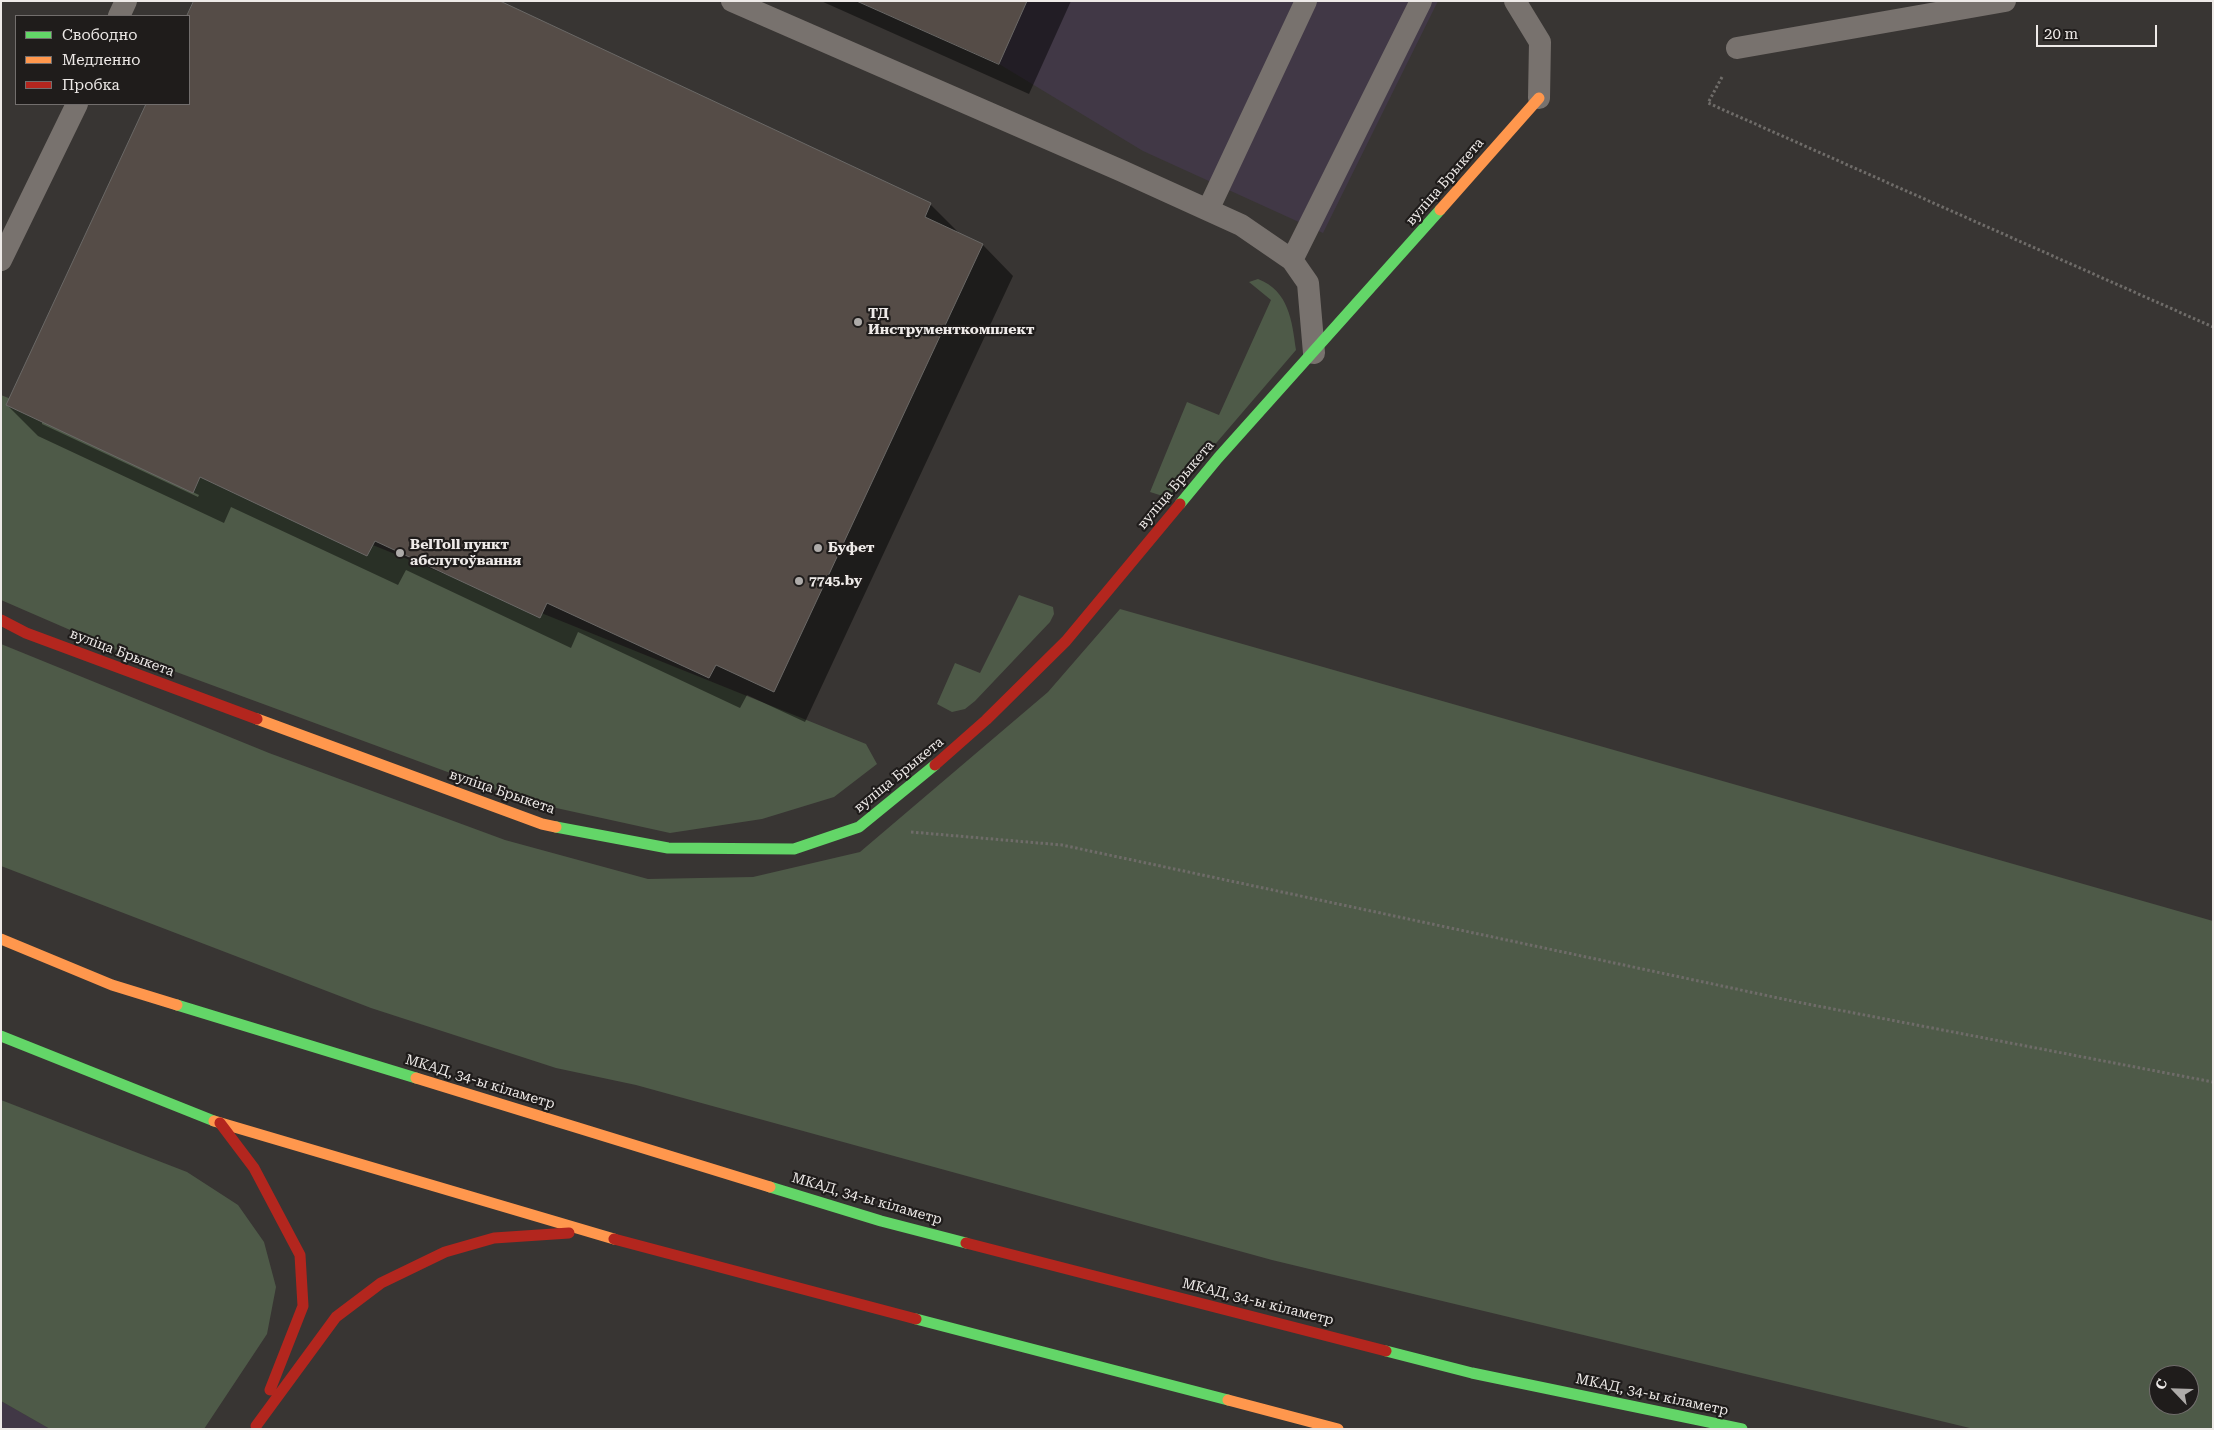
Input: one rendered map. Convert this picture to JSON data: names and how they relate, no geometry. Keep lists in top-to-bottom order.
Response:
{
  "streets": {
    "main road": ["вуліца Брыкета", "МКАД, 34-ы кіламетр"]
  },
  "places": [
    "ТД Инструменткомплект",
    "Буфет",
    "BelToll пункт абслугоўвання",
    "7745.by"
  ],
  "legend": ["Свободно", "Медленно", "Пробка"],
  "scale_bar": "20 m",
  "north": "top left"
}
